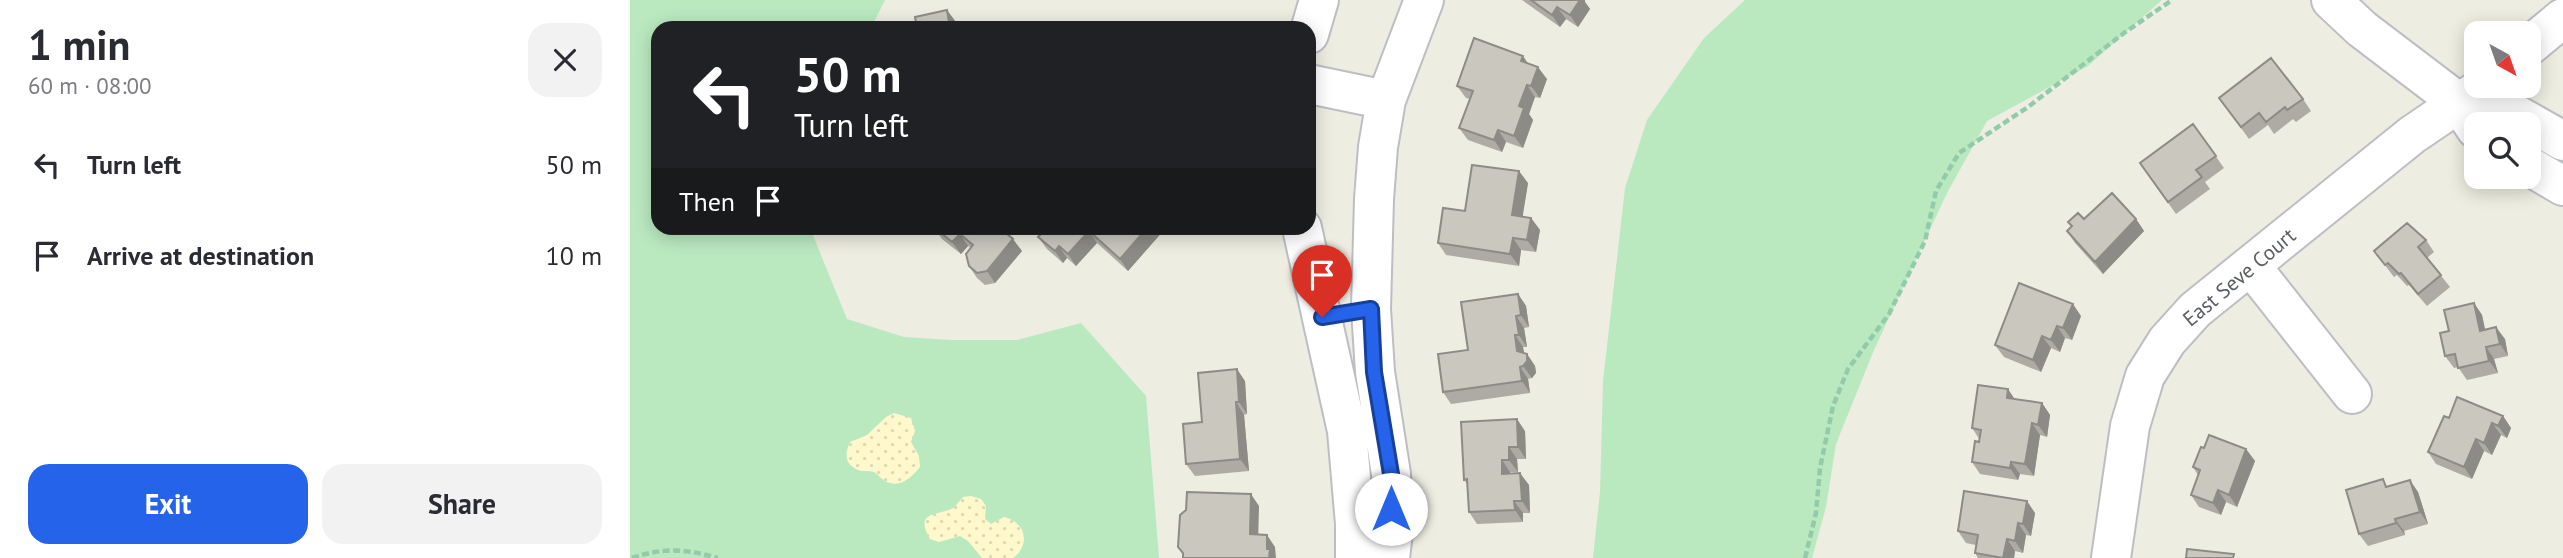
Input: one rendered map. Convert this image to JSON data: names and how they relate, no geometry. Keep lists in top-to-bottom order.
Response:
{
  "streets": {
    "street": ["East Seve Court"]
  },
  "north": "bottom right",
  "page": {
    "heading": ["1 min", "60 m · 08:00"],
    "turn": ["50 m", "Turn left"],
    "list": [
      {
        "name": "Turn left",
        "value": "50 m"
      },
      {
        "name": "Arrive at destination",
        "value": "10 m"
      }
    ],
    "then": "Then",
    "buttons": ["Exit", "Share"]
  }
}
